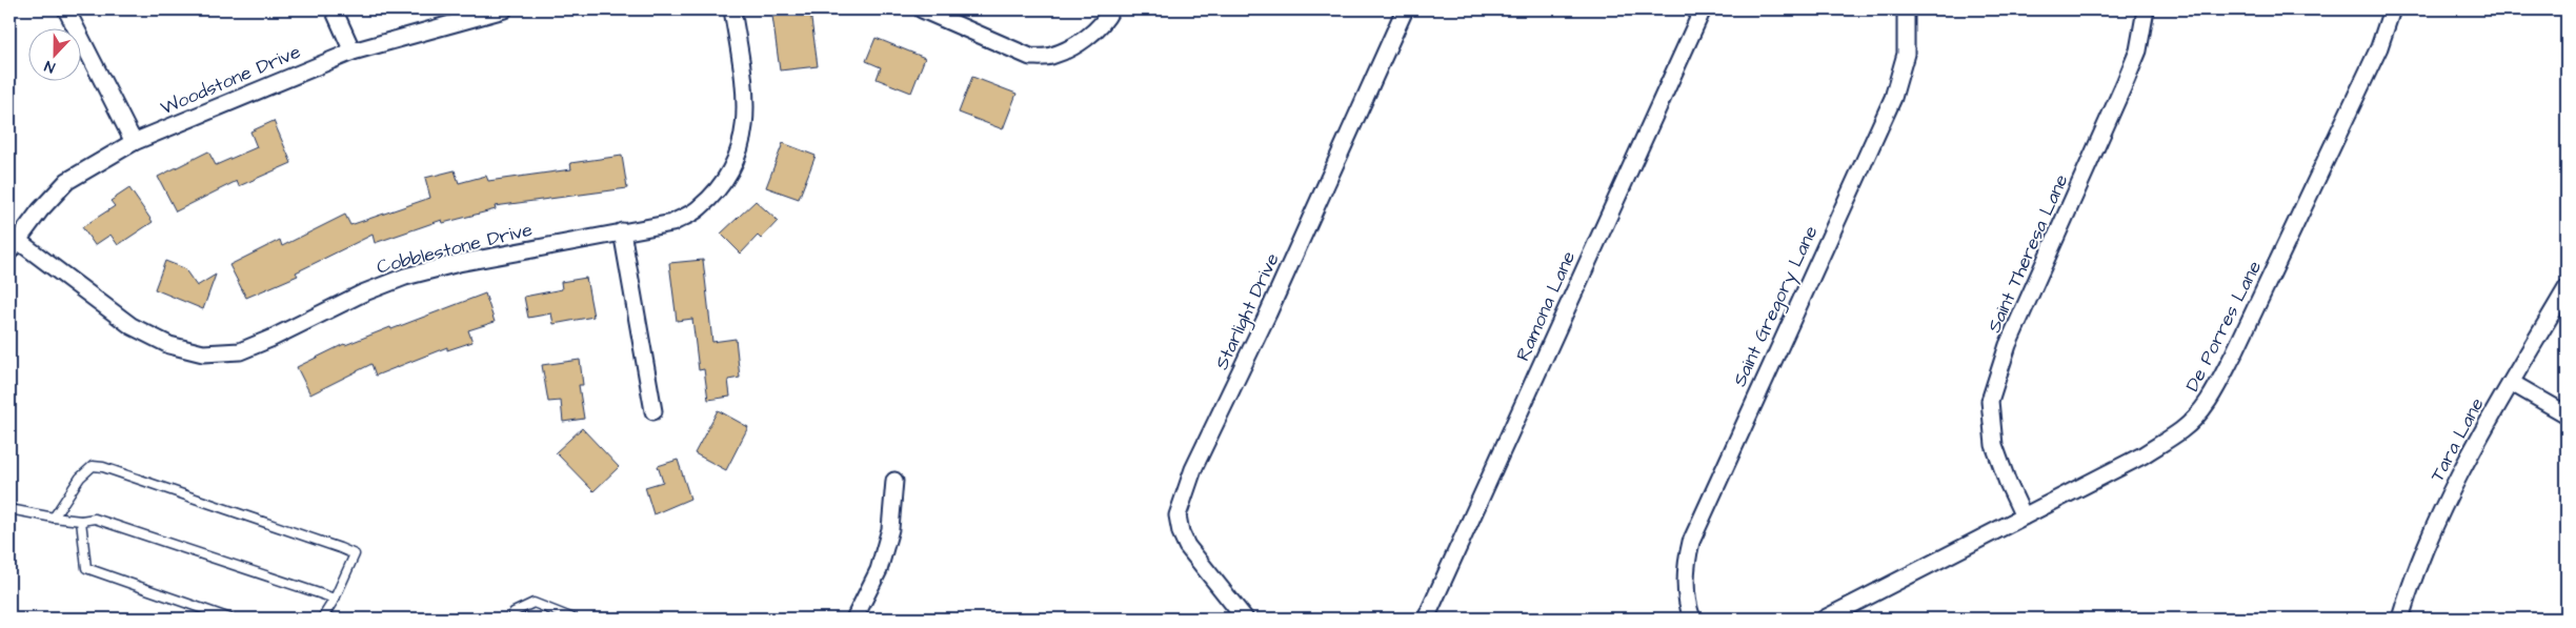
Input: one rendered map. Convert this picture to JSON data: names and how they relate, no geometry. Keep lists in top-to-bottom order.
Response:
{
  "streets": {
    "street": [
      "Woodstone Drive",
      "Cobblestone Drive",
      "Saint Theresa Lane",
      "Ramona Lane",
      "Saint Gregory Lane",
      "Starlight Drive",
      "De Porres Lane",
      "Tara Lane"
    ]
  },
  "crossings": [
    ["Woodstone Drive", "Cobblestone Drive"],
    ["Saint Theresa Lane", "De Porres Lane"]
  ],
  "north": "bottom"
}
